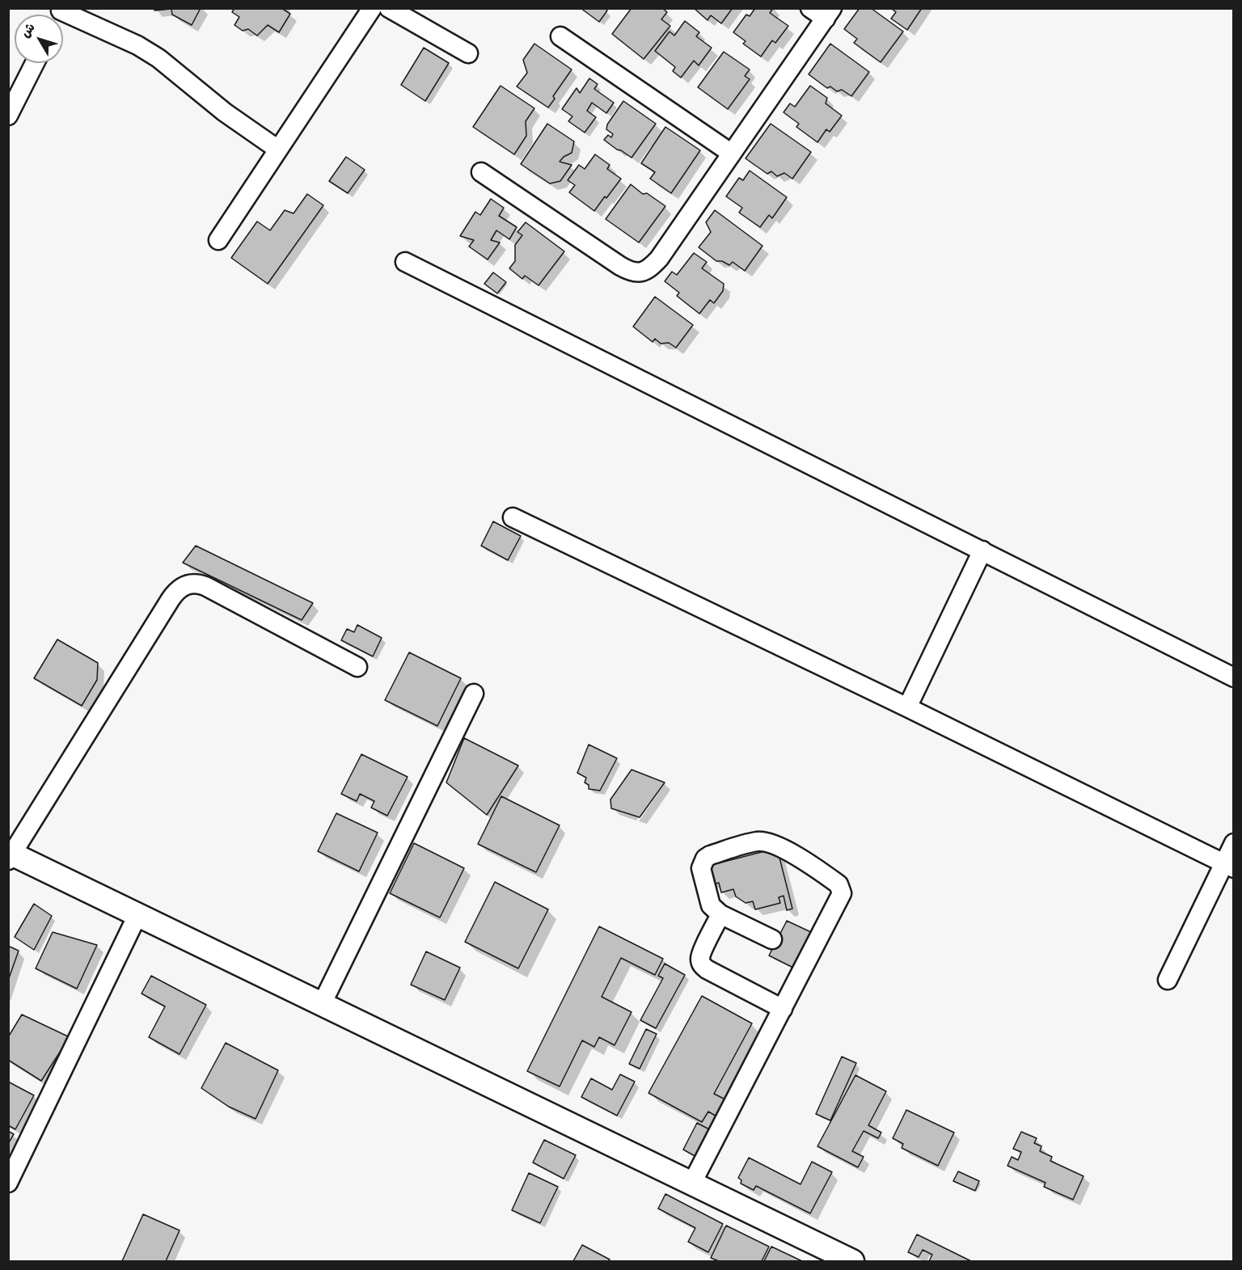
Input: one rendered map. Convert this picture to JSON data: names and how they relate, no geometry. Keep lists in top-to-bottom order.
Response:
{
  "north": "top left"
}
